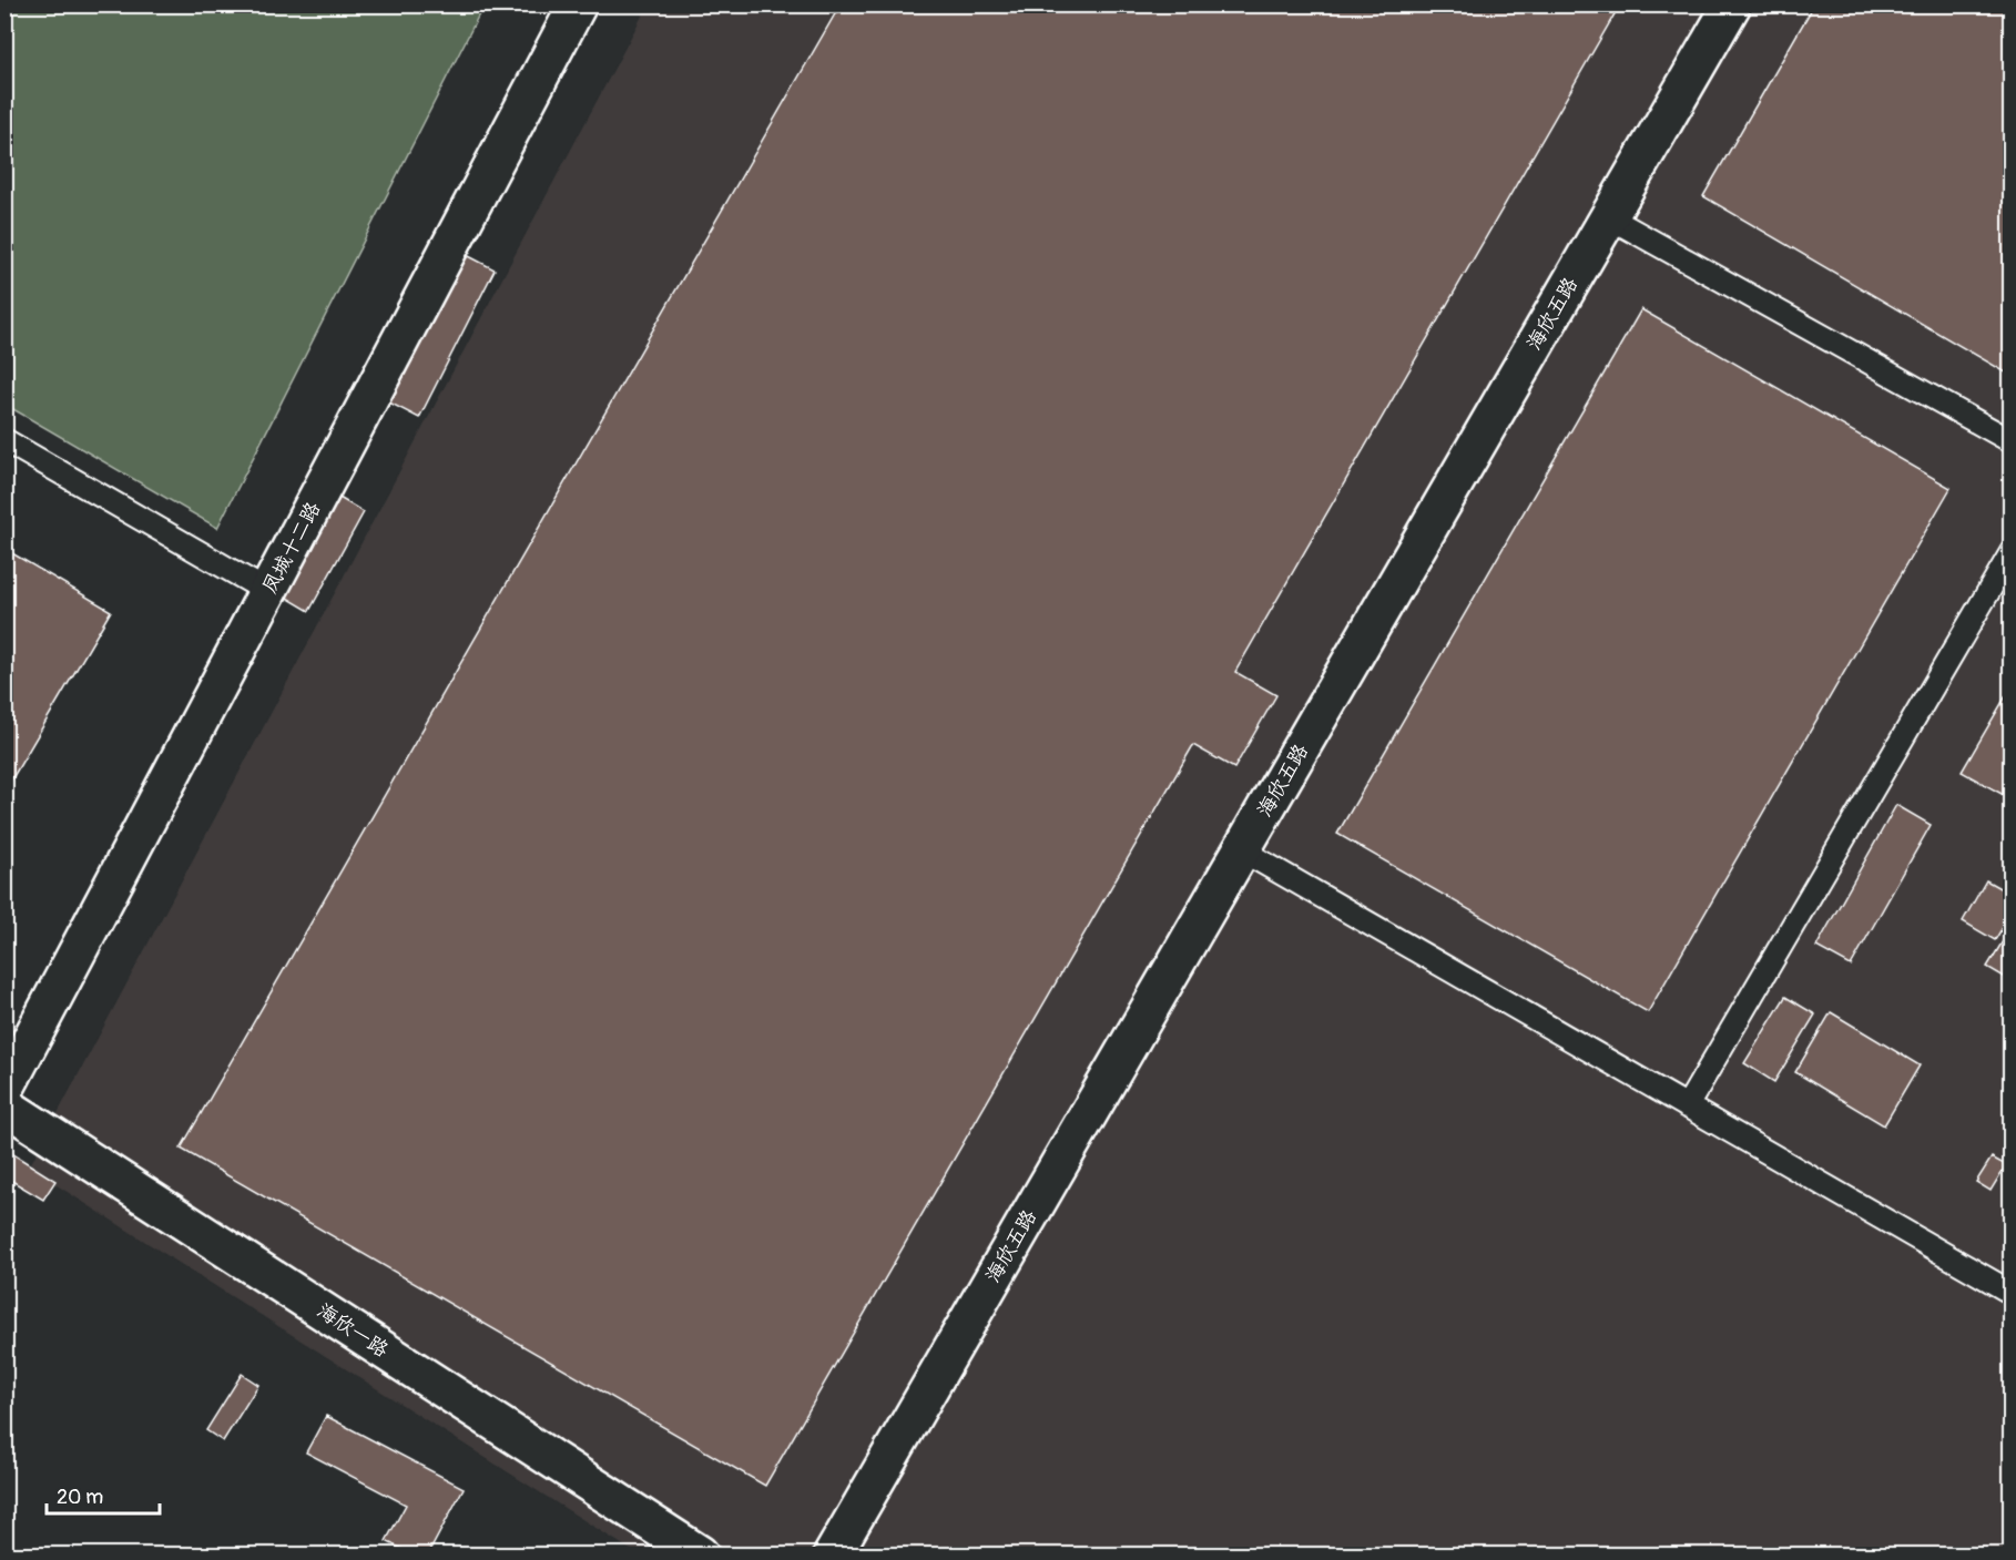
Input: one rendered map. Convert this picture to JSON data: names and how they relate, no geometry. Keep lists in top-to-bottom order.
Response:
{
  "streets": {
    "street": ["海欣五路", "凤城十二路", "海欣一路"]
  },
  "scale_bar": "20 m"
}
